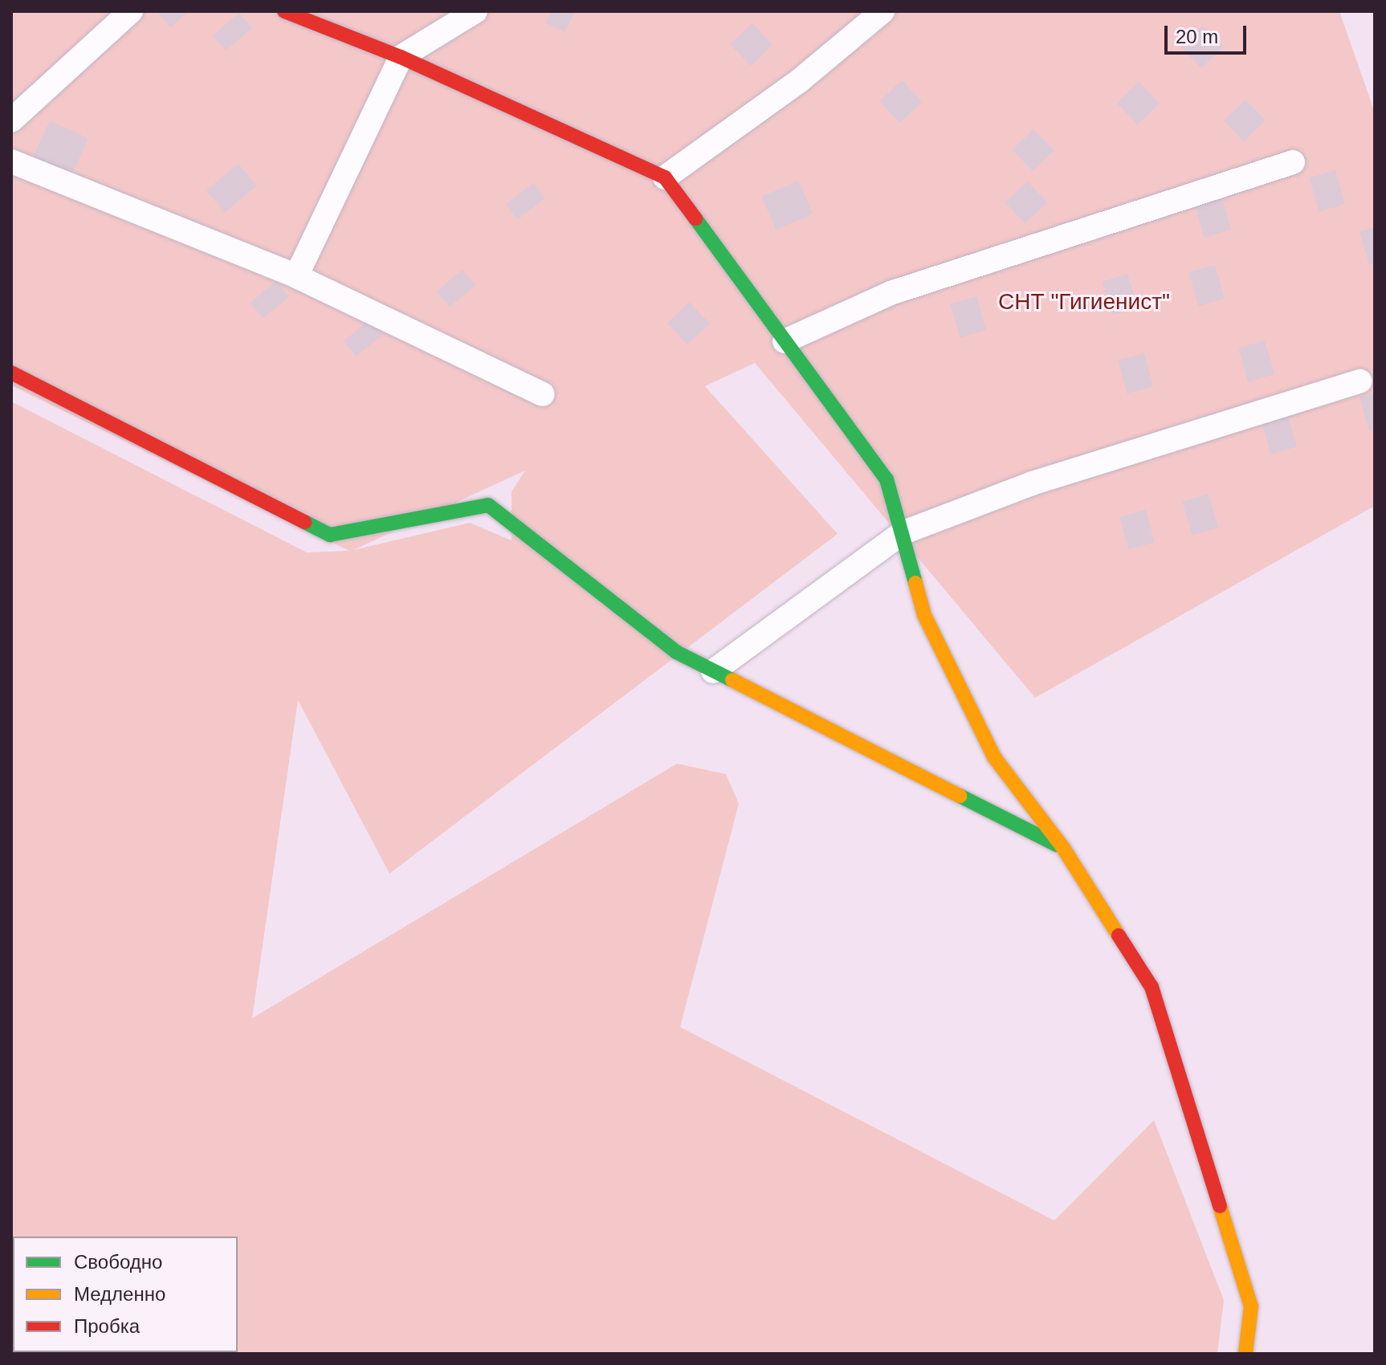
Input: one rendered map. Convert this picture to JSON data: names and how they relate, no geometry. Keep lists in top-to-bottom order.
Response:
{
  "parks": ["СНТ \"Гигиенист\""],
  "legend": ["Свободно", "Медленно", "Пробка"],
  "scale_bar": "20 m"
}
